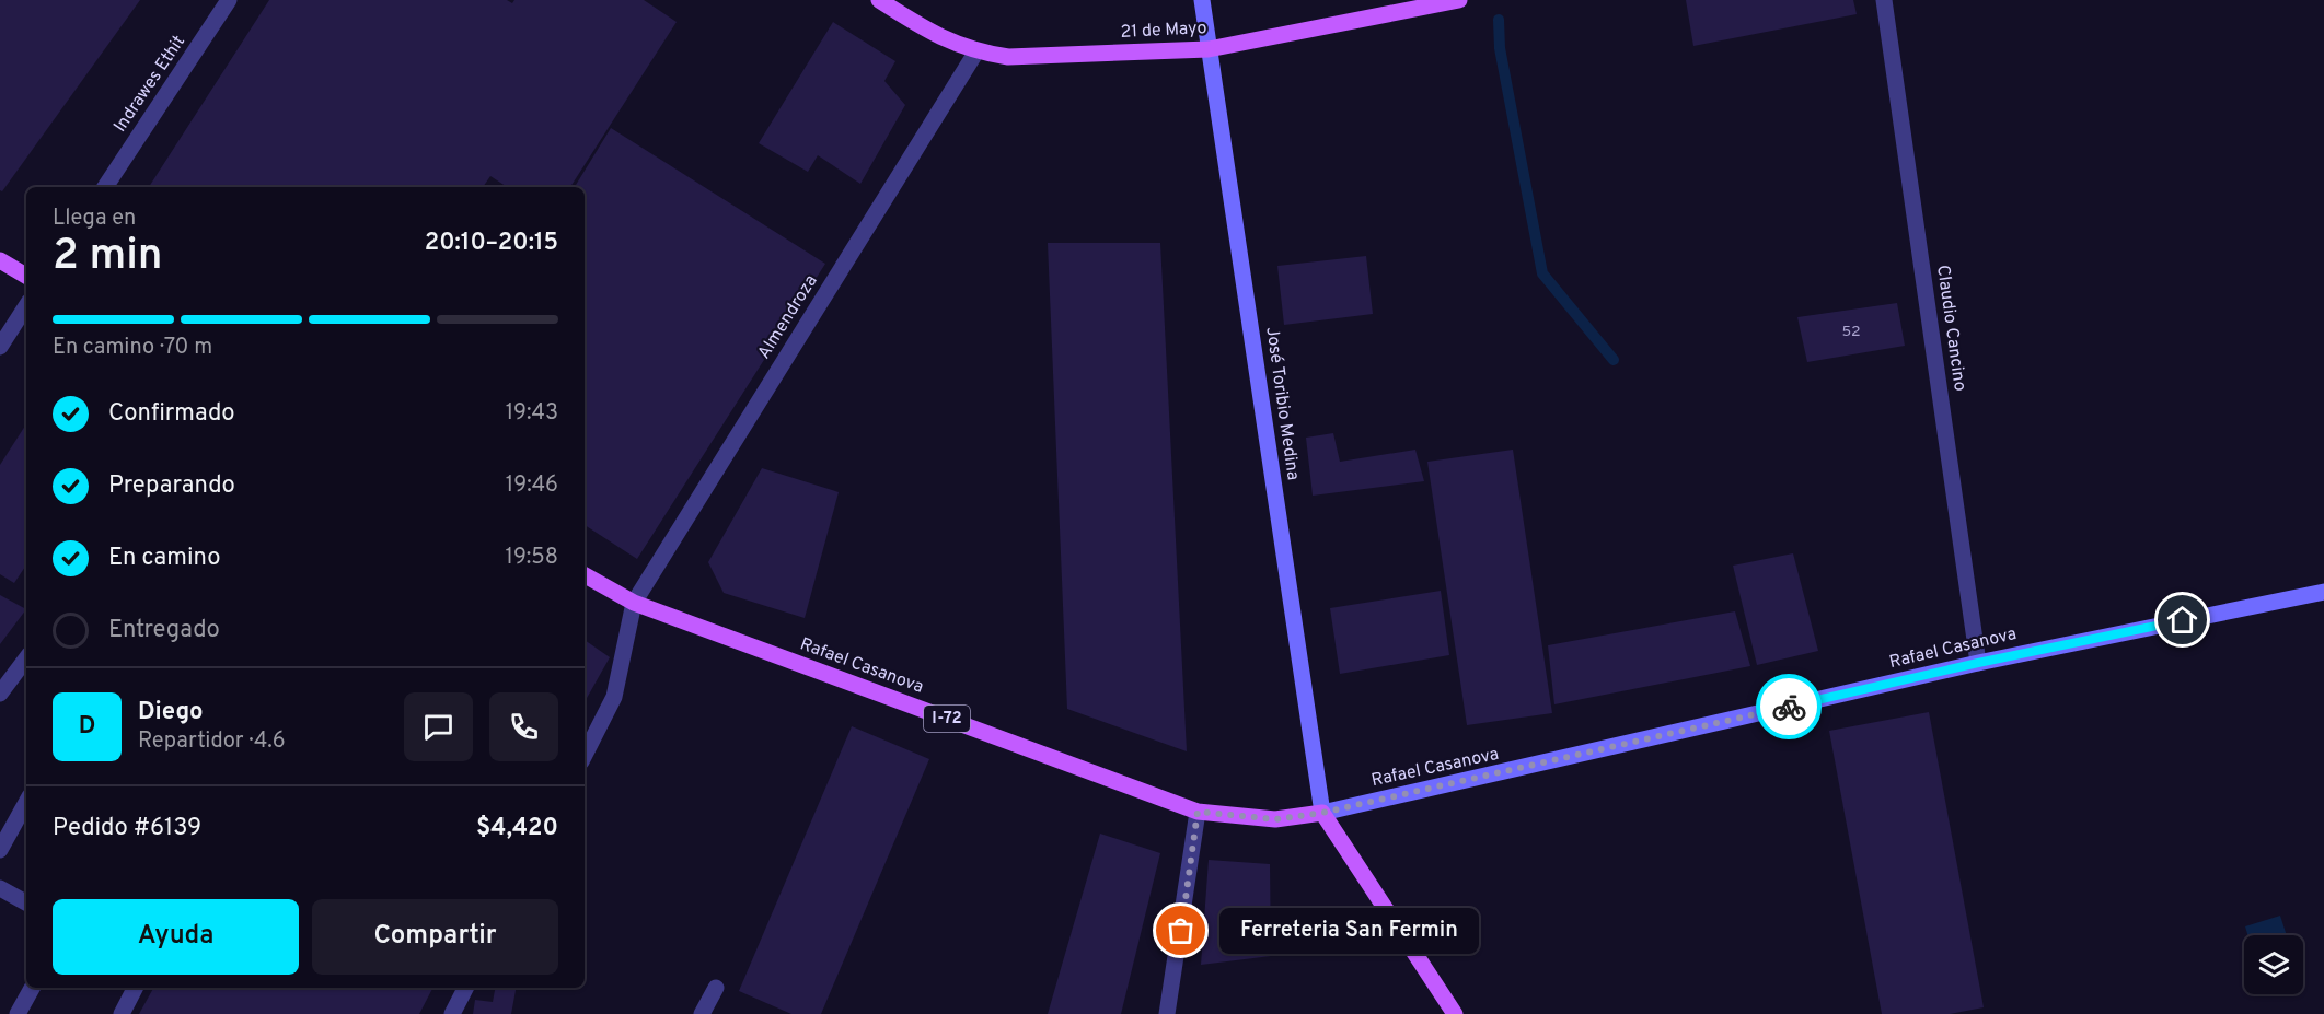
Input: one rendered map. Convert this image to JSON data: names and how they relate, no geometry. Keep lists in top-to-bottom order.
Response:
{
  "streets": {
    "main road": [
      "21 de Mayo",
      "José Toribio Medina",
      "Rafael Casanova",
      "I-72"
    ],
    "street": ["Indrawes Ethit", "Almendroza", "Claudio Cancino"]
  },
  "crossings": [
    ["21 de Mayo", "Almendroza"],
    ["21 de Mayo", "José Toribio Medina"],
    ["Almendroza", "Rafael Casanova"],
    ["Claudio Cancino", "Rafael Casanova"],
    ["José Toribio Medina", "Rafael Casanova"]
  ],
  "places": ["Ferreteria San Fermin"],
  "house_numbers": ["52"],
  "page": {
    "heading": ["2 min", "Llega en", "20:10–20:15"],
    "panel": [
      "Diego",
      "Repartidor · 4.6",
      "Pedido #6139",
      "$4,420"
    ],
    "bar": "En camino · 70 m",
    "list": [
      ["Confirmado", "19:43"],
      ["Preparando", "19:46"],
      ["En camino", "19:58"],
      "Entregado"
    ],
    "round": "D",
    "buttons": ["Ayuda", "Compartir"],
    "bubble": "Ferreteria San Fermin"
  }
}
